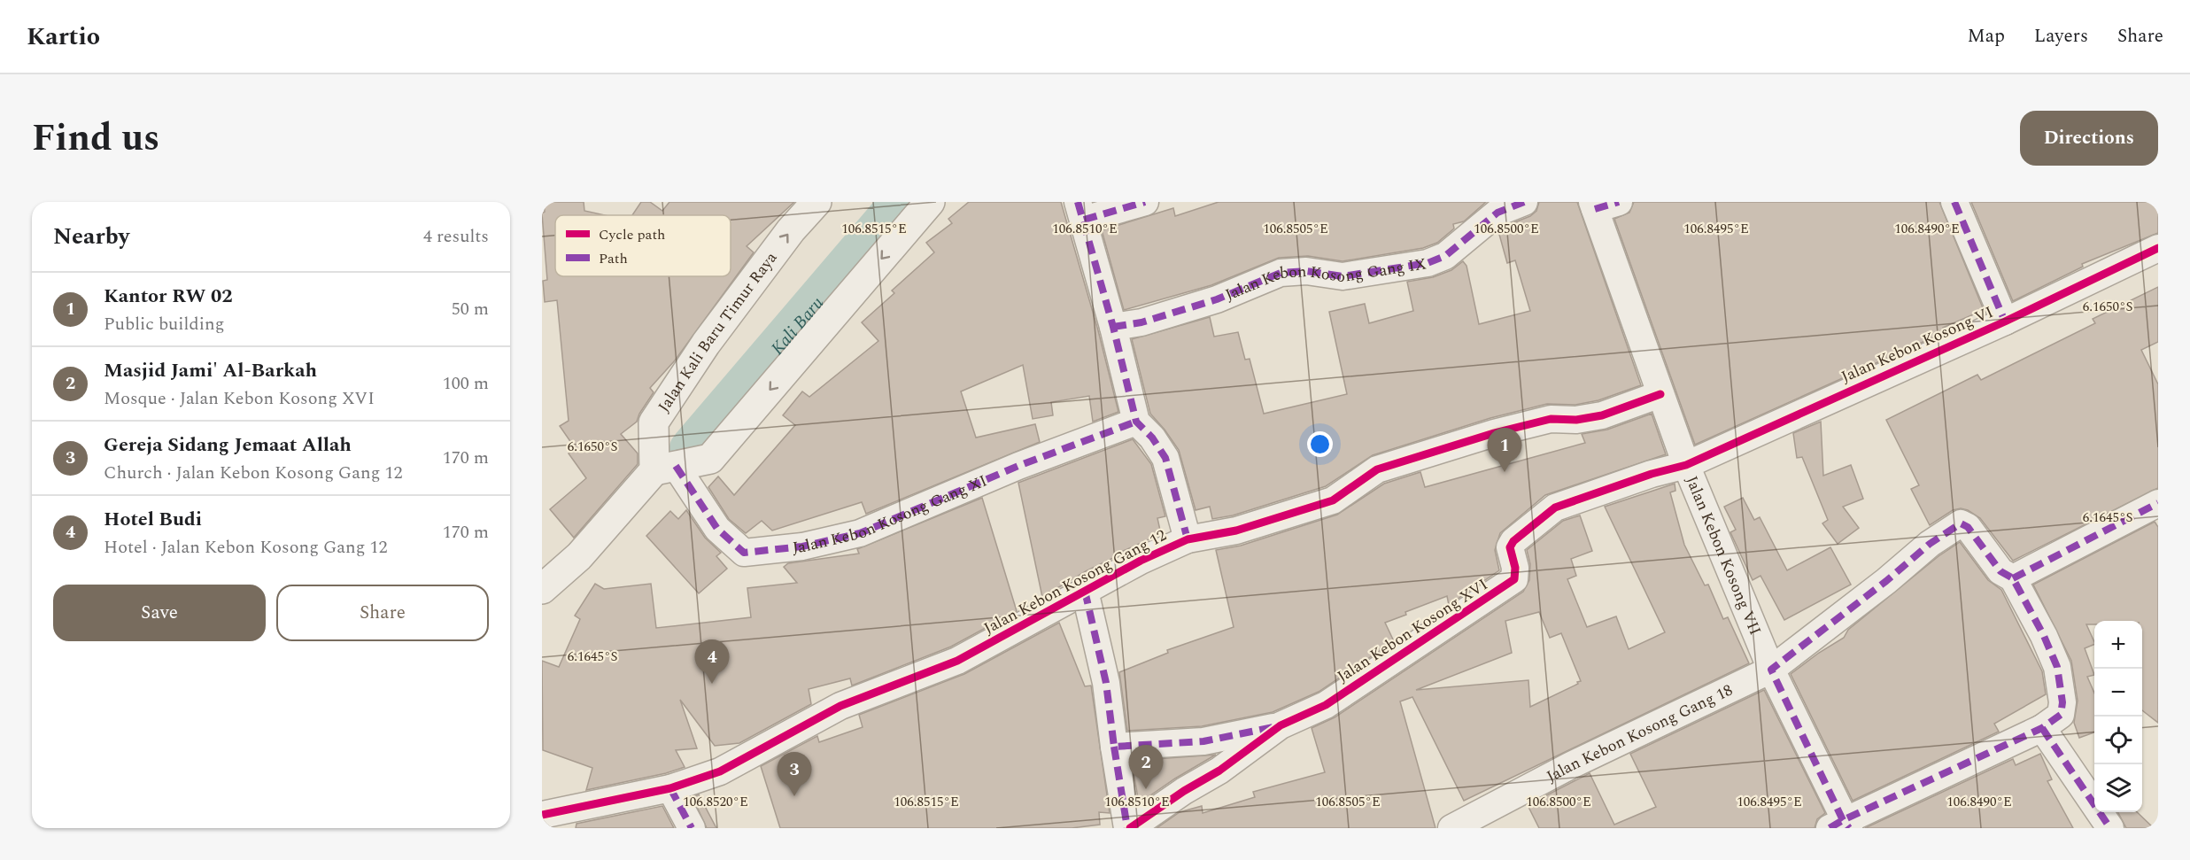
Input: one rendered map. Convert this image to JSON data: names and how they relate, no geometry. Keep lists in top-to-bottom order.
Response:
{
  "streets": {
    "street": [
      "Jalan Kebon Kosong Gang IX",
      "Jalan Kali Baru Timur Raya",
      "Jalan Kebon Kosong VI",
      "Jalan Kebon Kosong Gang XI",
      "Jalan Kebon Kosong VII",
      "Jalan Kebon Kosong Gang 12",
      "Jalan Kebon Kosong XVI",
      "Jalan Kebon Kosong Gang 18"
    ]
  },
  "crossings": [
    ["Jalan Kali Baru Timur Raya", "Jalan Kebon Kosong Gang XI"],
    ["Jalan Kebon Kosong VI", "Jalan Kebon Kosong VII"],
    ["Jalan Kebon Kosong VI", "Jalan Kebon Kosong XVI"],
    ["Jalan Kebon Kosong VII", "Jalan Kebon Kosong Gang 12"],
    ["Jalan Kebon Kosong VII", "Jalan Kebon Kosong XVI"],
    ["Jalan Kebon Kosong VII", "Jalan Kebon Kosong Gang 18"]
  ],
  "water": ["Kali Baru"],
  "legend": ["Cycle path", "Path"],
  "page": {
    "header": "Kartio",
    "nav": ["Map", "Layers", "Share"],
    "title": "Find us",
    "buttons": [
      "Directions",
      ["Save", "Share"]
    ],
    "heading": ["Nearby", "4 results"],
    "list": [
      {
        "mark": "1",
        "name": "Kantor RW 02",
        "note": "Public building",
        "value": "50 m"
      },
      {
        "mark": "2",
        "name": "Masjid Jami' Al-Barkah",
        "note": "Mosque · Jalan Kebon Kosong XVI",
        "value": "100 m"
      },
      {
        "mark": "3",
        "name": "Gereja Sidang Jemaat Allah",
        "note": "Church · Jalan Kebon Kosong Gang 12",
        "value": "170 m"
      },
      {
        "mark": "4",
        "name": "Hotel Budi",
        "note": "Hotel · Jalan Kebon Kosong Gang 12",
        "value": "170 m"
      }
    ],
    "pins": [
      "1",
      "4",
      "2",
      "3"
    ],
    "map_buttons": ["+", "−"]
  },
  "coordinates": [
    "106.8515°E",
    "106.8510°E",
    "106.8505°E",
    "106.8500°E",
    "106.8495°E",
    "106.8490°E",
    "6.1650°S",
    "6.1645°S",
    "106.8520°E"
  ]
}
